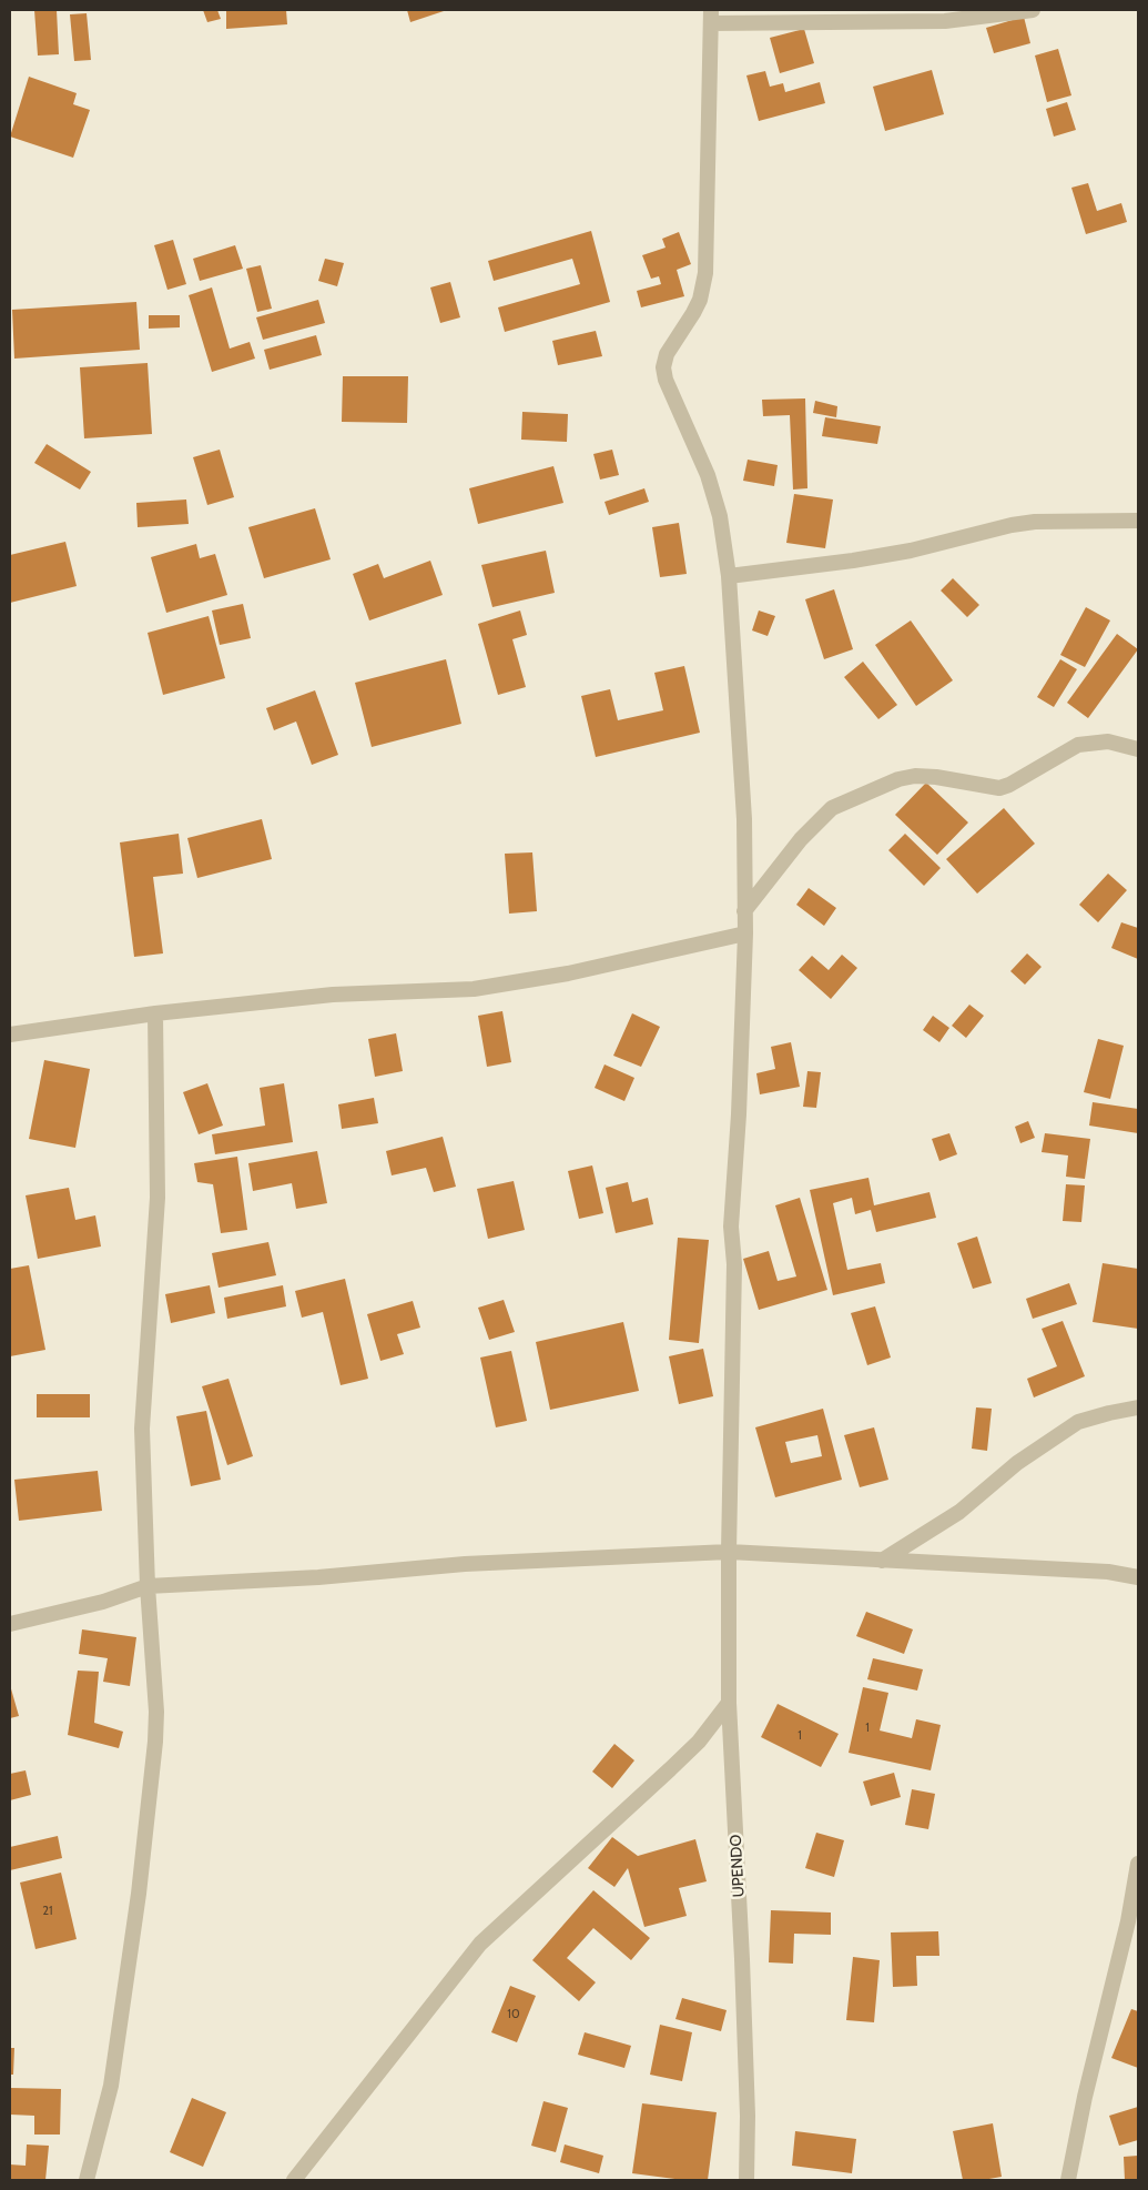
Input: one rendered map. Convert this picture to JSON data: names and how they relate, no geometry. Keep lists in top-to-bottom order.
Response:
{
  "streets": {
    "street": ["UPENDO"]
  },
  "house_numbers": [
    "1",
    "1",
    "21",
    "10"
  ]
}
